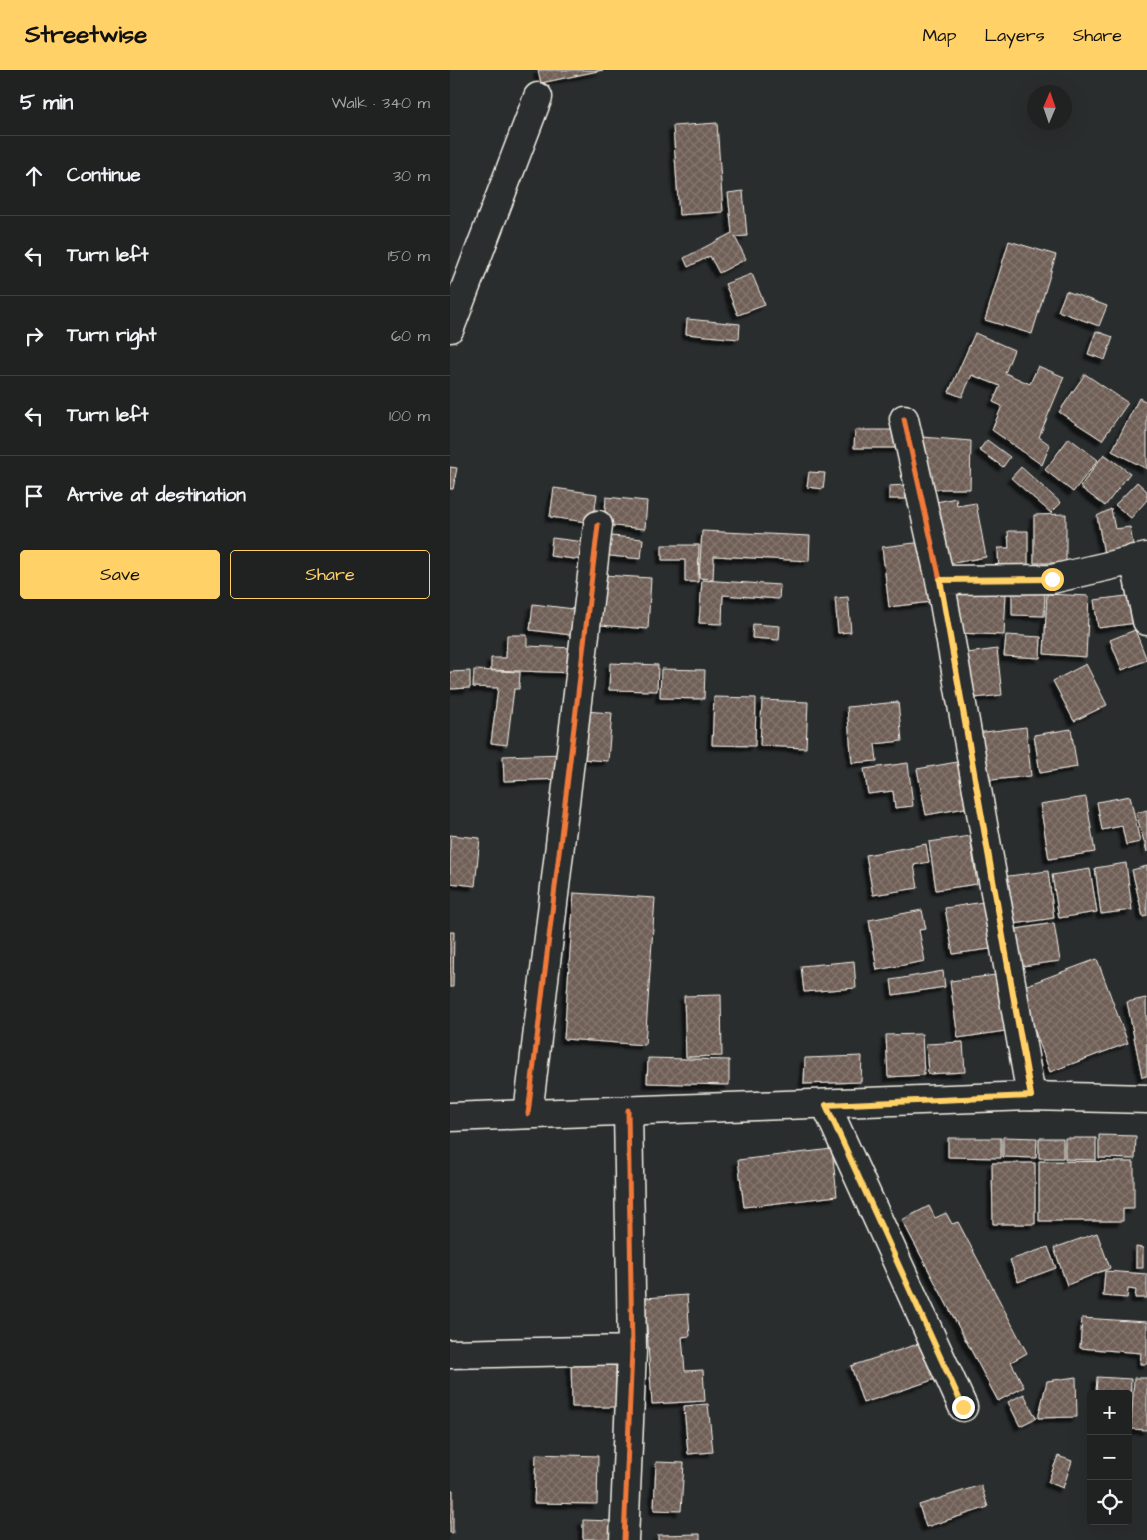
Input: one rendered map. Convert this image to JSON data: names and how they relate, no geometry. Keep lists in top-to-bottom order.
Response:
{
  "north": "top",
  "page": {
    "header": "Streetwise",
    "nav": ["Map", "Layers", "Share"],
    "heading": ["5 min", "Walk · 340 m"],
    "list": [
      ["Continue", "30 m"],
      ["Turn left", "150 m"],
      ["Turn right", "60 m"],
      ["Turn left", "100 m"],
      "Arrive at destination"
    ],
    "buttons": ["Save", "Share"],
    "map_buttons": ["+", "−"]
  }
}
